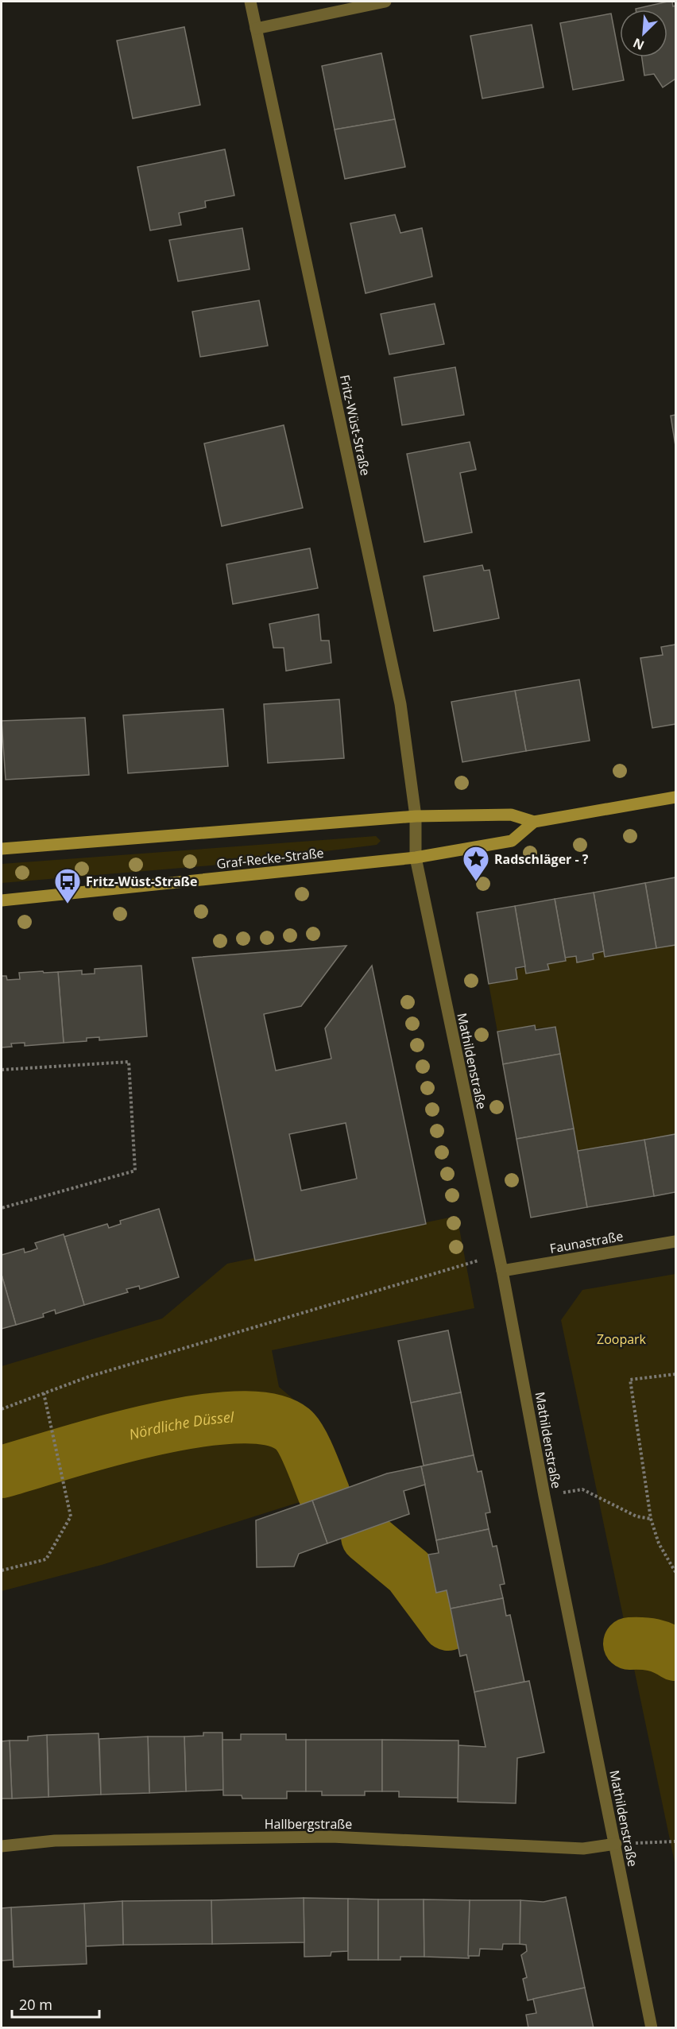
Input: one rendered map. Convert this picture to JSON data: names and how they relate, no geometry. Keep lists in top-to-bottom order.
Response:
{
  "streets": {
    "street": [
      "Fritz-Wüst-Straße",
      "Graf-Recke-Straße",
      "Mathildenstraße",
      "Faunastraße",
      "Hallbergstraße"
    ]
  },
  "crossings": [
    ["Fritz-Wüst-Straße", "Graf-Recke-Straße"],
    ["Fritz-Wüst-Straße", "Mathildenstraße"],
    ["Graf-Recke-Straße", "Mathildenstraße"],
    ["Mathildenstraße", "Faunastraße"],
    ["Mathildenstraße", "Hallbergstraße"]
  ],
  "water": ["Nördliche Düssel"],
  "parks": ["Zoopark"],
  "places": {
    "place": ["Radschläger - ?"],
    "bus stop": ["Fritz-Wüst-Straße"]
  },
  "scale_bar": "20 m",
  "north": "bottom left"
}
